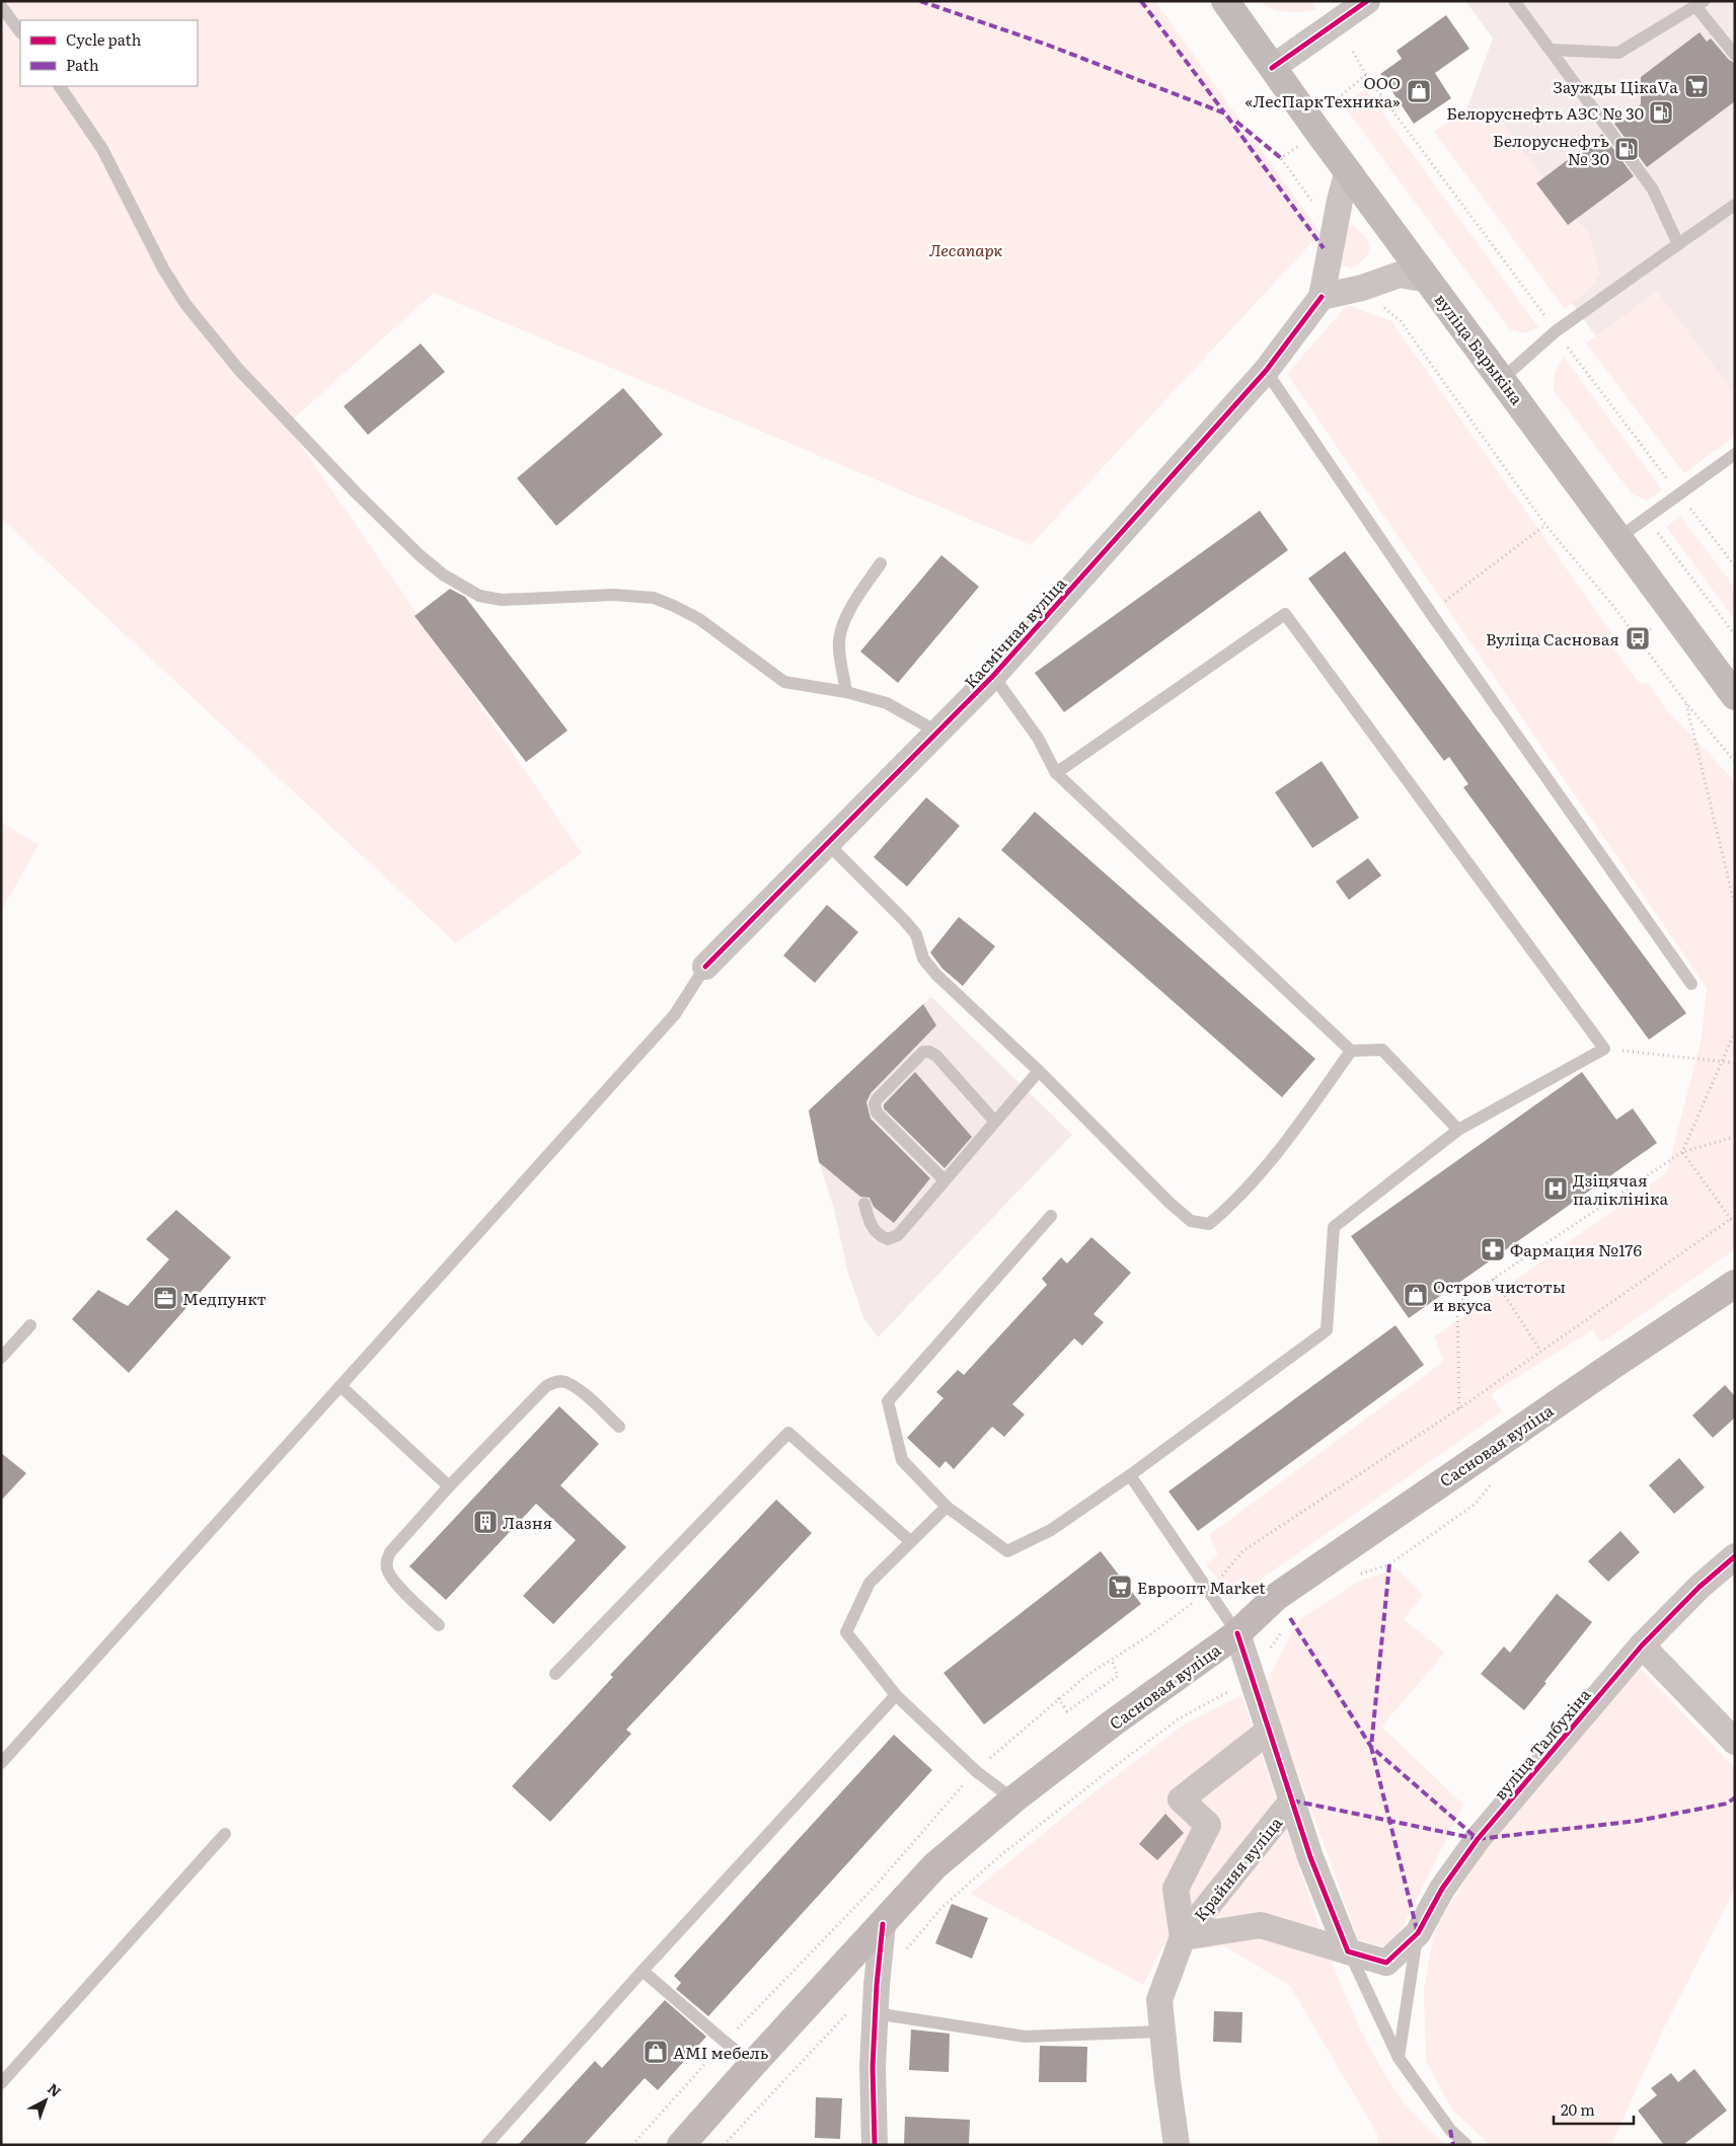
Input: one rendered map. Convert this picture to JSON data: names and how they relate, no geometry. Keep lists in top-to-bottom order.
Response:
{
  "streets": {
    "main road": ["вуліца Барыкіна", "Сасновая вуліца"],
    "street": ["Касмічная вуліца", "вуліца Талбухіна", "Крайняя вуліца"]
  },
  "crossings": [
    ["вуліца Барыкіна", "Касмічная вуліца"]
  ],
  "parks": ["Лесапарк"],
  "places": {
    "supermarket": ["Заужды ЦікаVа", "Евроопт Market"],
    "shop": ["ООО «ЛесПаркТехника»", "Остров чистоты и вкуса", "AMI мебель"],
    "fuel station": ["Белоруснефть АЗС № 30", "Белоруснефть № 30"],
    "bus stop": ["Вуліца Сасновая"],
    "hospital": ["Дзіцячая паліклініка"],
    "pharmacy": ["Фармация №176"],
    "office": ["Медпункт"],
    "building": ["Лазня"]
  },
  "legend": ["Cycle path", "Path"],
  "scale_bar": "20 m",
  "north": "top right"
}
